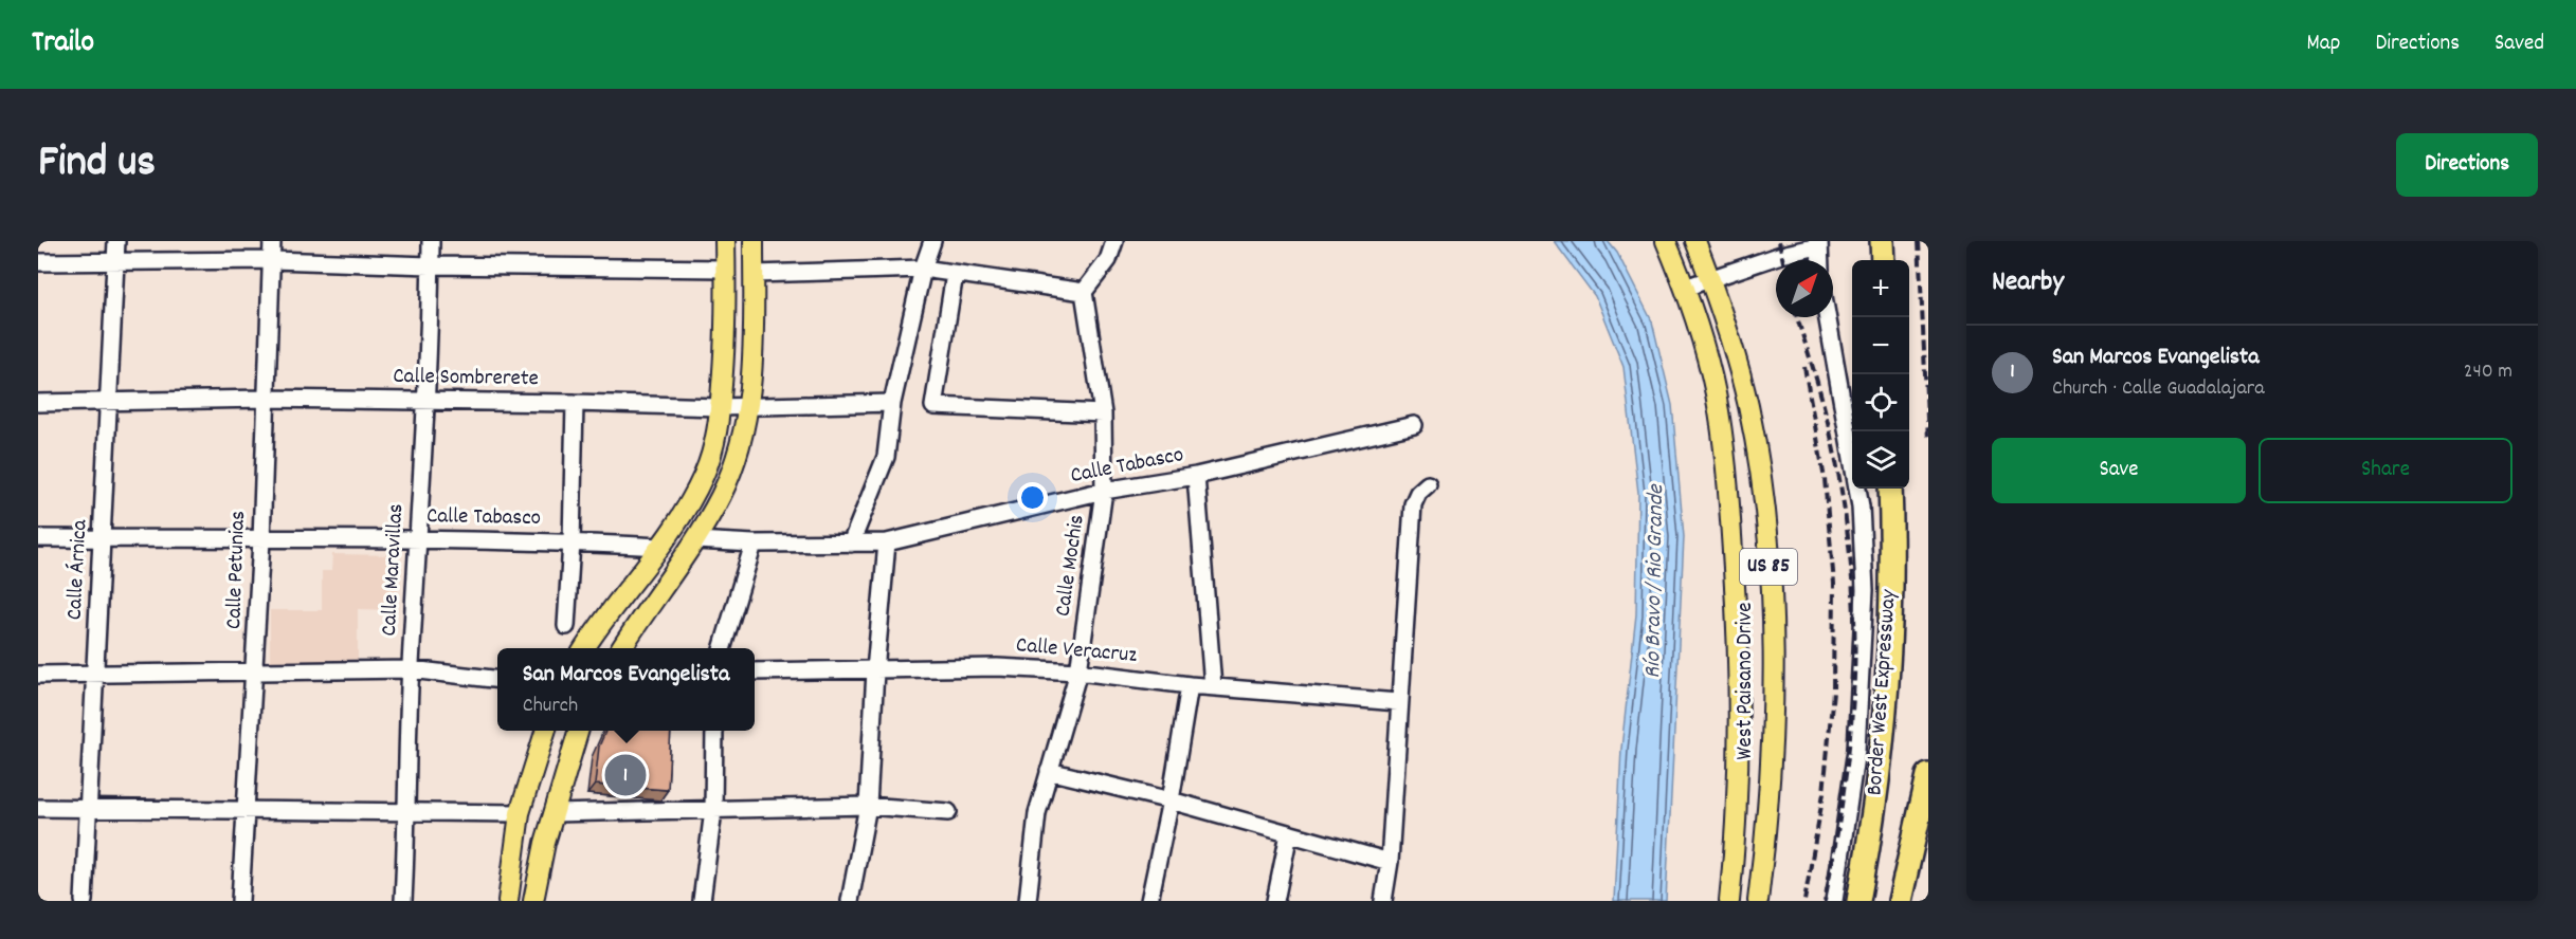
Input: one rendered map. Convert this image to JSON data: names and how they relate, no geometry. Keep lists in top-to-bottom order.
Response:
{
  "streets": {
    "highway": ["Border West Expressway"],
    "main road": ["US 85", "West Paisano Drive"],
    "street": [
      "Calle Sombrerete",
      "Calle Tabasco",
      "Calle Mochis",
      "Calle Árnica",
      "Calle Petunias",
      "Calle Maravillas",
      "Calle Veracruz"
    ]
  },
  "crossings": [
    ["Calle Sombrerete", "Calle Árnica"],
    ["Calle Sombrerete", "Calle Petunias"],
    ["Calle Sombrerete", "Calle Maravillas"],
    ["Calle Tabasco", "Calle Mochis"],
    ["Calle Tabasco", "Calle Árnica"],
    ["Calle Tabasco", "Calle Petunias"],
    ["Calle Tabasco", "Calle Maravillas"],
    ["Calle Mochis", "Calle Veracruz"]
  ],
  "water": ["Río Bravo / Rio Grande"],
  "north": "top right",
  "page": {
    "header": "Trailo",
    "nav": ["Map", "Directions", "Saved"],
    "title": "Find us",
    "buttons": [
      "Directions",
      ["Save", "Share"]
    ],
    "heading": "Nearby",
    "map_buttons": ["+", "−"],
    "list": [
      {
        "mark": "1",
        "name": "San Marcos Evangelista",
        "note": "Church · Calle Guadalajara",
        "value": "240 m"
      }
    ],
    "popup": ["San Marcos Evangelista", "Church"],
    "pins": "1"
  }
}
